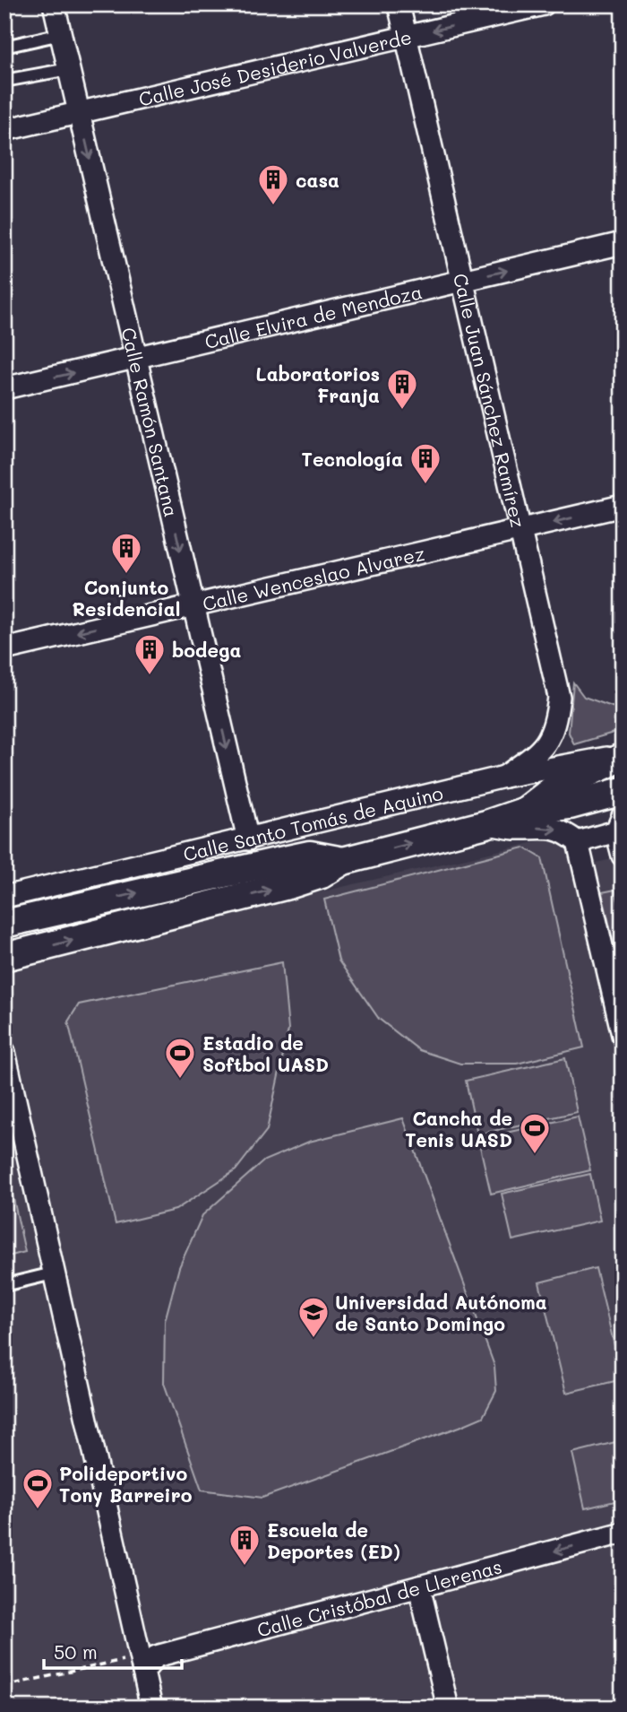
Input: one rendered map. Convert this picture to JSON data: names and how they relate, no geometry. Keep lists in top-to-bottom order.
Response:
{
  "streets": {
    "street": [
      "Calle José Desiderio Valverde",
      "Calle Elvira de Mendoza",
      "Calle Juan Sánchez Ramírez",
      "Calle Ramón Santana",
      "Calle Wenceslao Alvarez",
      "Calle Santo Tomás de Aquino",
      "Calle Cristóbal de Llerenas"
    ]
  },
  "crossings": [
    ["Calle José Desiderio Valverde", "Calle Juan Sánchez Ramírez"],
    ["Calle José Desiderio Valverde", "Calle Ramón Santana"],
    ["Calle Elvira de Mendoza", "Calle Juan Sánchez Ramírez"],
    ["Calle Elvira de Mendoza", "Calle Ramón Santana"],
    ["Calle Juan Sánchez Ramírez", "Calle Wenceslao Alvarez"],
    ["Calle Juan Sánchez Ramírez", "Calle Santo Tomás de Aquino"],
    ["Calle Ramón Santana", "Calle Wenceslao Alvarez"],
    ["Calle Ramón Santana", "Calle Santo Tomás de Aquino"]
  ],
  "one_way": [
    "Calle Elvira de Mendoza",
    "Calle Ramón Santana",
    "Calle Wenceslao Alvarez",
    "Calle Cristóbal de Llerenas"
  ],
  "places": {
    "building": [
      "casa",
      "Laboratorios Franja",
      "Tecnología",
      "Conjunto Residencial",
      "bodega",
      "Escuela de Deportes (ED)"
    ],
    "sports": ["Estadio de Softbol UASD", "Cancha de Tenis UASD", "Polideportivo Tony Barreiro"],
    "school or university": ["Universidad Autónoma de Santo Domingo"]
  },
  "scale_bar": "50 m"
}
